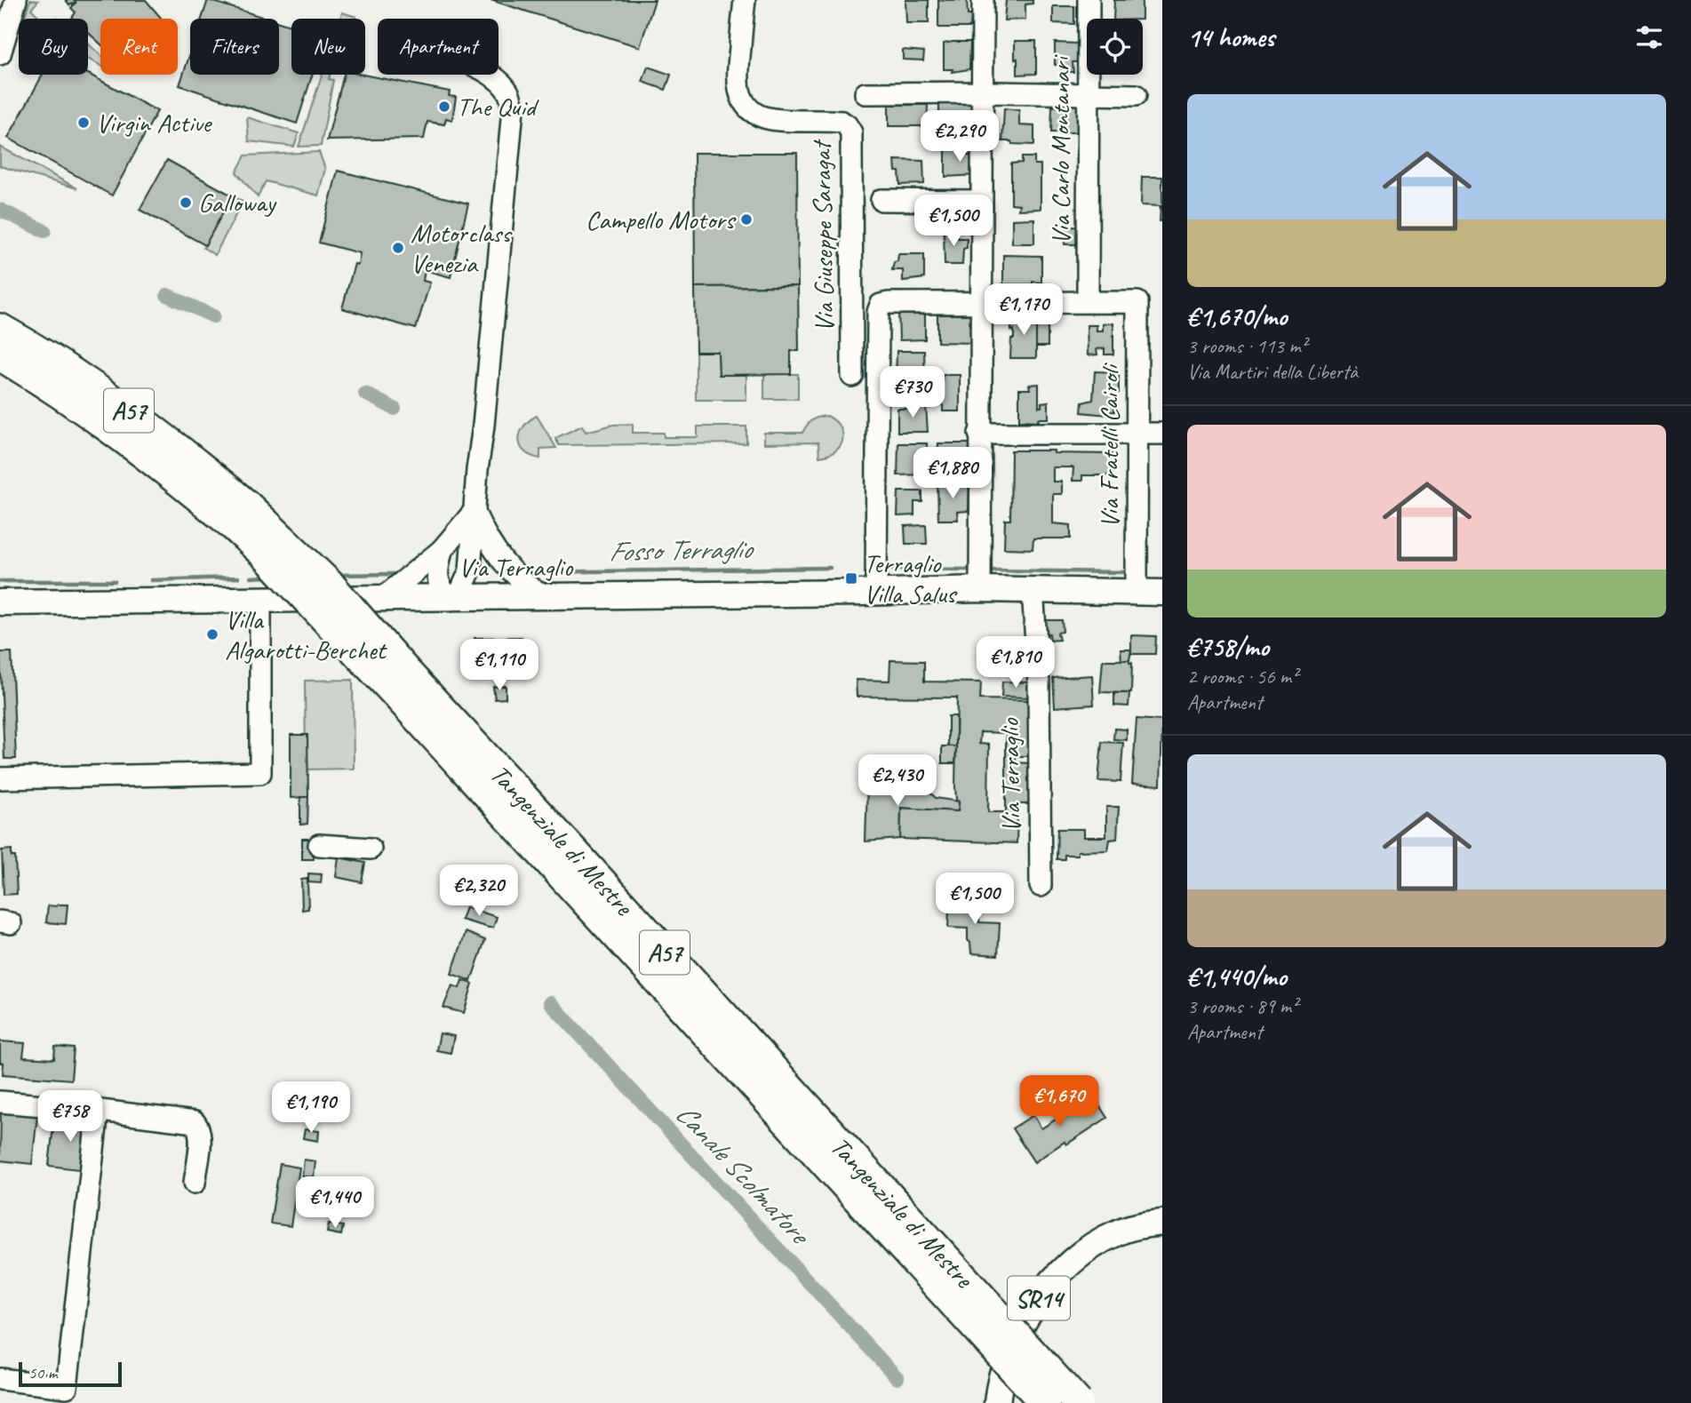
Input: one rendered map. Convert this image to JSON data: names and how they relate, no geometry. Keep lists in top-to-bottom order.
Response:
{
  "streets": {
    "highway": ["A57", "Tangenziale di Mestre"],
    "main road": ["Via Terraglio", "SR14"],
    "street": ["Via Carlo Montanari", "Via Giuseppe Saragat", "Via Fratelli Cairoli"]
  },
  "crossings": [
    ["Via Carlo Montanari", "Via Fratelli Cairoli"],
    ["Via Fratelli Cairoli", "Via Terraglio"]
  ],
  "water": ["Fosso Terraglio", "Canale Scolmatore"],
  "places": {
    "other": [
      "The Quid",
      "Virgin Active",
      "Galloway",
      "Campello Motors",
      "Motorclass Venezia",
      "Villa Algarotti-Berchet"
    ],
    "transit": ["Terraglio Villa Salus"]
  },
  "scale_bar": "50 m",
  "page": {
    "heading": "14 homes",
    "chip": [
      "Buy",
      "Rent",
      "Filters",
      "New",
      "Apartment"
    ],
    "list": [
      {
        "name": "€1,670/mo",
        "note": "3 rooms · 113 m² · Via Martiri della Libertà"
      },
      {
        "name": "€758/mo",
        "note": "2 rooms · 56 m² · Apartment"
      },
      {
        "name": "€1,440/mo",
        "note": "3 rooms · 89 m² · Apartment"
      }
    ],
    "price": [
      "€2,290",
      "€1,500",
      "€1,170",
      "€730",
      "€1,880",
      "€1,810",
      "€1,110",
      "€2,430",
      "€2,320",
      "€1,500",
      "€1,670",
      "€1,190",
      "€758",
      "€1,440"
    ],
    "scale": "50 m"
  }
}
